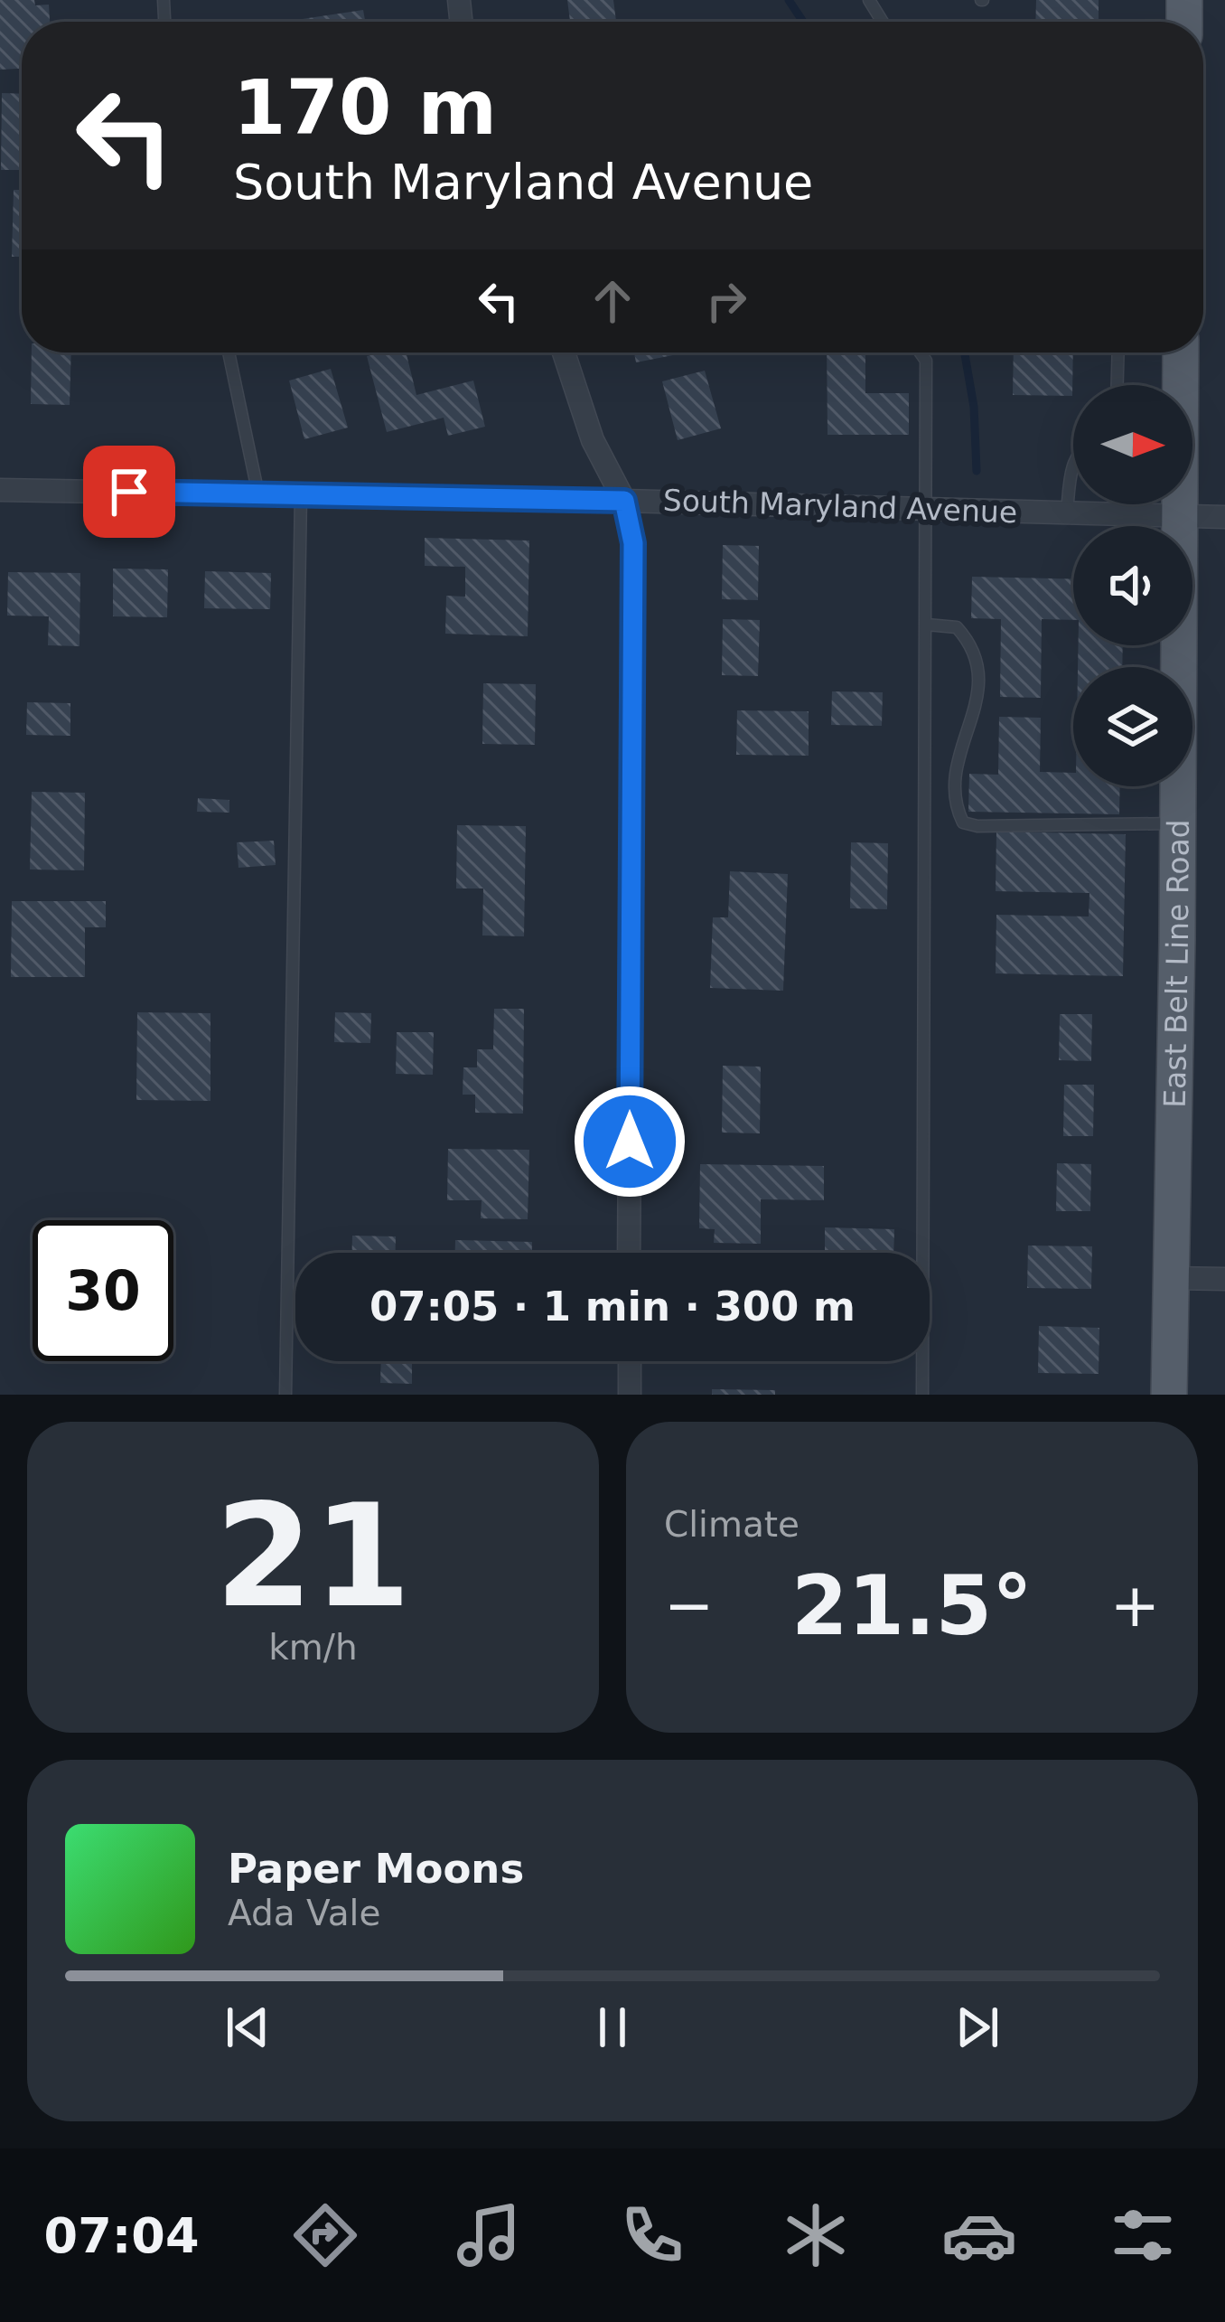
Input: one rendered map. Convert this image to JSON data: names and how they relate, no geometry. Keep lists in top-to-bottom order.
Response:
{
  "streets": {
    "main road": ["East Belt Line Road"],
    "street": ["South Maryland Avenue"]
  },
  "crossings": [
    ["South Maryland Avenue", "East Belt Line Road"]
  ],
  "north": "right",
  "page": {
    "turn": ["170 m", "South Maryland Avenue"],
    "limit": "30",
    "trip": "07:05 · 1 min · 300 m",
    "tile": [
      ["21", "km/h"],
      "Climate"
    ],
    "heat": ["−", "21.5°", "+"],
    "song": ["Paper Moons", "Ada Vale"],
    "tabs": "07:04"
  }
}
